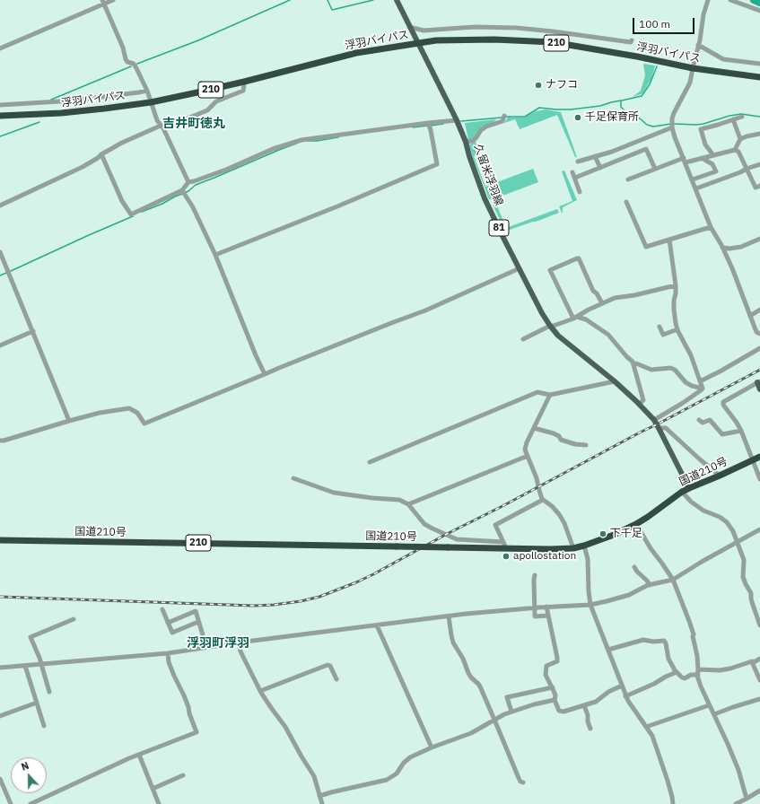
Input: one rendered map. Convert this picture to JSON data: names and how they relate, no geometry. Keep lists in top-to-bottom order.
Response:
{
  "streets": {
    "highway": ["浮羽バイパス", "210", "国道210号"],
    "main road": ["久留米浮羽線", "81"]
  },
  "crossings": [
    ["浮羽バイパス", "久留米浮羽線"],
    ["久留米浮羽線", "81"],
    ["81", "国道210号"]
  ],
  "districts": ["吉井町徳丸", "浮羽町浮羽"],
  "places": [
    "ナフコ",
    "千足保育所",
    "下千足",
    "apollostation"
  ],
  "scale_bar": "100 m",
  "north": "top"
}
